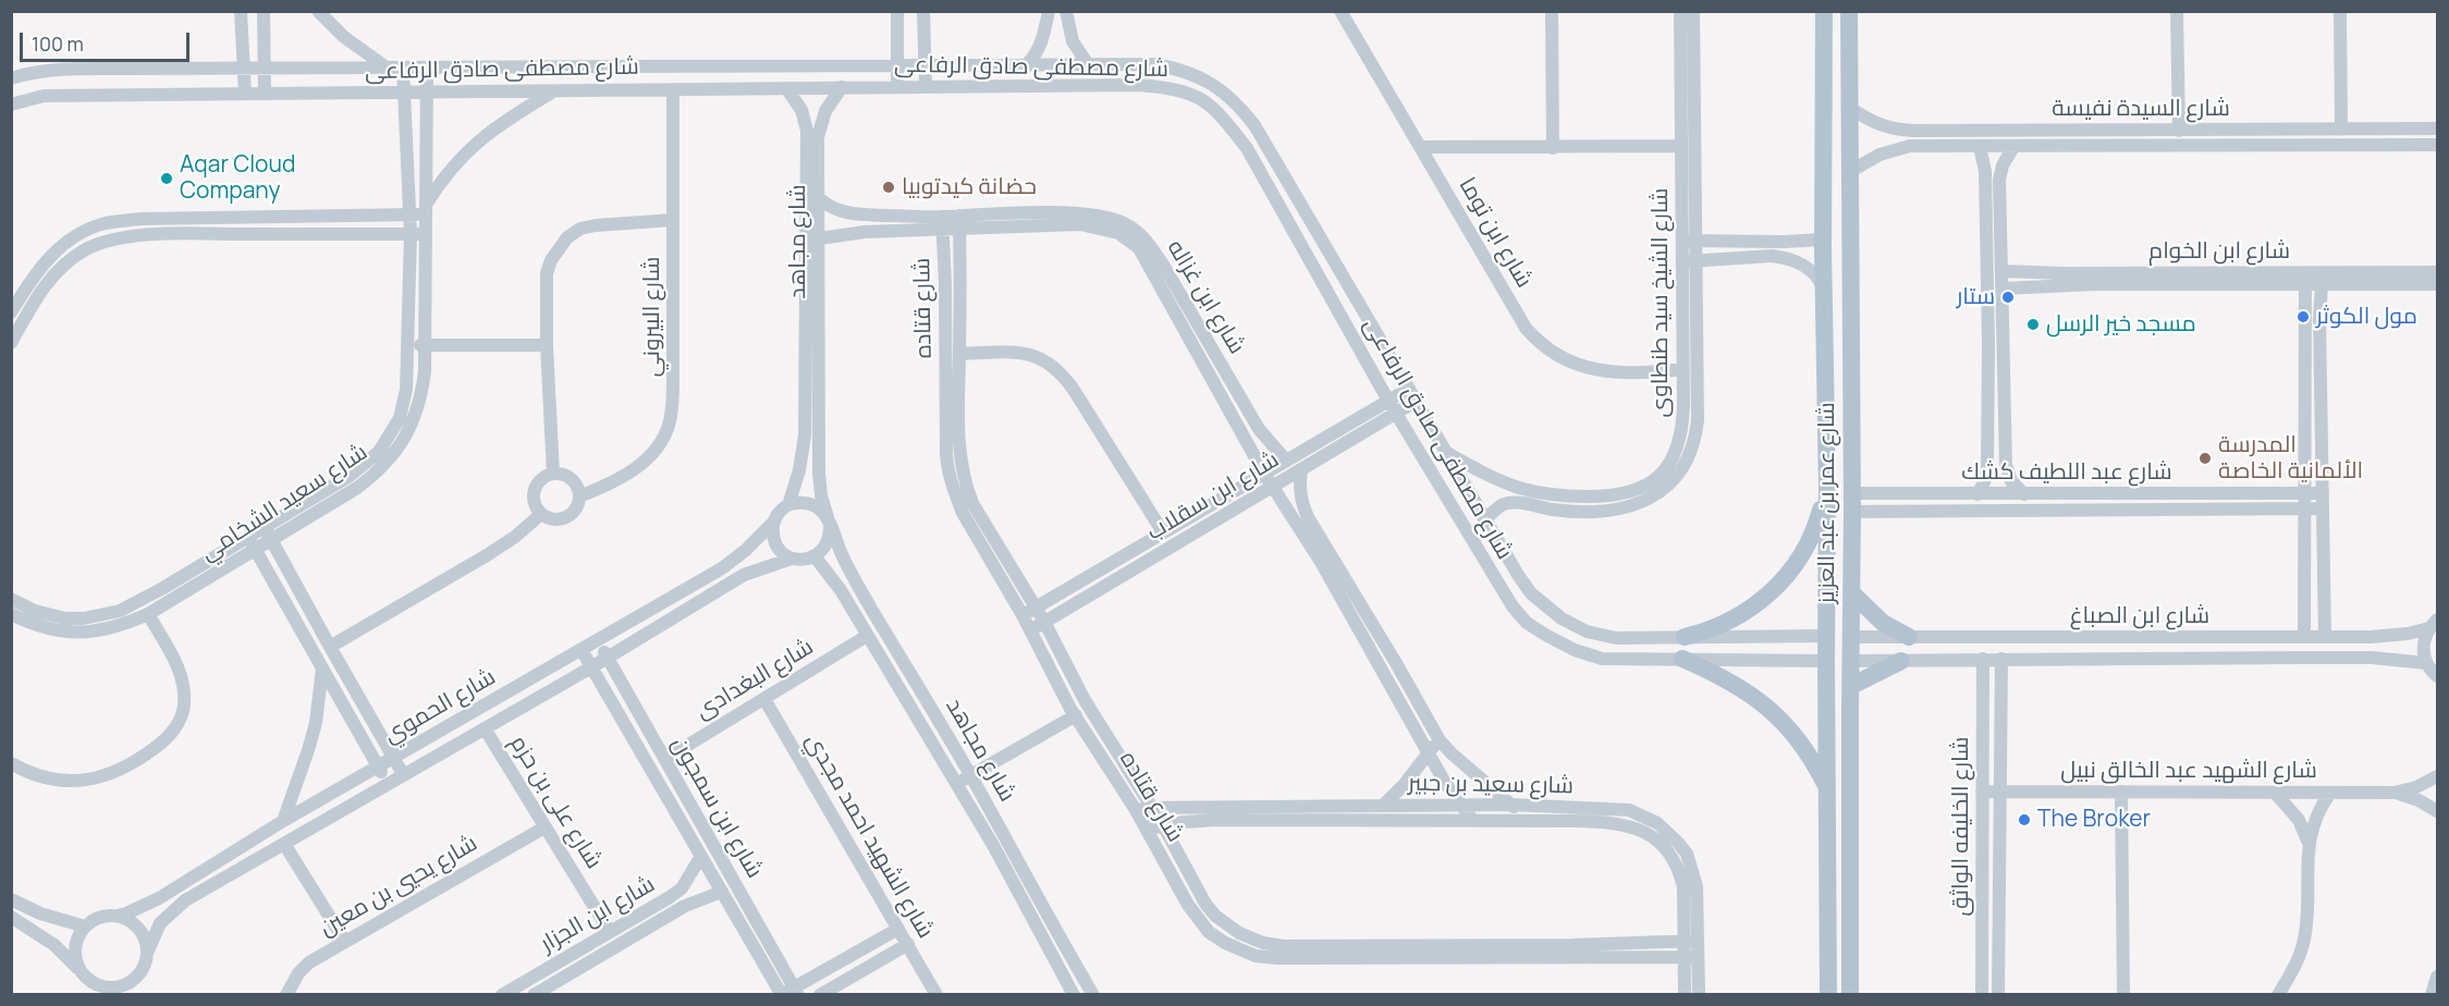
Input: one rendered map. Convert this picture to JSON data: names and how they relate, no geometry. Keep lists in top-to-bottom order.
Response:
{
  "streets": {
    "main road": ["شارع عمر بن عبد العزيز"],
    "street": [
      "شارع مصطفى صادق الرفاعى",
      "شارع السيدة نفيسة",
      "شارع ابن توما",
      "شارع مجاهد",
      "شارع ابن الخوام",
      "شارع ابن غزاله",
      "شارع الشيخ سيد طنطاوى",
      "شارع قتاده",
      "شارع البيروني",
      "شارع عبد اللطيف كشك",
      "شارع ابن سقلاب",
      "شارع سعيد الشخامي",
      "شارع ابن الصباغ",
      "شارع البغدادى",
      "شارع الحموي",
      "شارع الشهيد عبد الخالق نبيل",
      "شارع سعيد بن جبير",
      "شارع على بن حزم",
      "شارع ابن سمجون",
      "شارع الخليفه الواثق",
      "شارع الشهيد احمد مجدي",
      "شارع يحيي بن معين",
      "شارع ابن الجزار"
    ]
  },
  "crossings": [
    ["شارع مصطفى صادق الرفاعى", "شارع مجاهد"],
    ["شارع مصطفى صادق الرفاعى", "شارع الشيخ سيد طنطاوى"],
    ["شارع مصطفى صادق الرفاعى", "شارع البيروني"],
    ["شارع مصطفى صادق الرفاعى", "شارع ابن سقلاب"],
    ["شارع مصطفى صادق الرفاعى", "شارع سعيد الشخامي"],
    ["شارع مصطفى صادق الرفاعى", "شارع عمر بن عبد العزيز"],
    ["شارع السيدة نفيسة", "شارع عمر بن عبد العزيز"],
    ["شارع ابن توما", "شارع الشيخ سيد طنطاوى"],
    ["شارع مجاهد", "شارع ابن غزاله"],
    ["شارع مجاهد", "شارع البغدادى"],
    ["شارع مجاهد", "شارع الحموي"],
    ["شارع ابن غزاله", "شارع قتاده"],
    ["شارع ابن غزاله", "شارع ابن سقلاب"],
    ["شارع قتاده", "شارع ابن سقلاب"],
    ["شارع قتاده", "شارع سعيد بن جبير"],
    ["شارع عبد اللطيف كشك", "شارع عمر بن عبد العزيز"],
    ["شارع عمر بن عبد العزيز", "شارع ابن الصباغ"],
    ["شارع ابن الصباغ", "شارع الخليفه الواثق"],
    ["شارع البغدادى", "شارع ابن سمجون"],
    ["شارع البغدادى", "شارع الشهيد احمد مجدي"],
    ["شارع الحموي", "شارع على بن حزم"],
    ["شارع الحموي", "شارع ابن سمجون"],
    ["شارع الشهيد عبد الخالق نبيل", "شارع الخليفه الواثق"],
    ["شارع على بن حزم", "شارع يحيي بن معين"],
    ["شارع على بن حزم", "شارع ابن الجزار"],
    ["شارع ابن سمجون", "شارع ابن الجزار"]
  ],
  "places": [
    "Aqar Cloud Company",
    "حضانة كيدتوبيا",
    "ستار",
    "مول الكوثر",
    "مسجد خير الرسل",
    "المدرسة الألمانية الخاصة",
    "The Broker"
  ],
  "scale_bar": "100 m"
}
